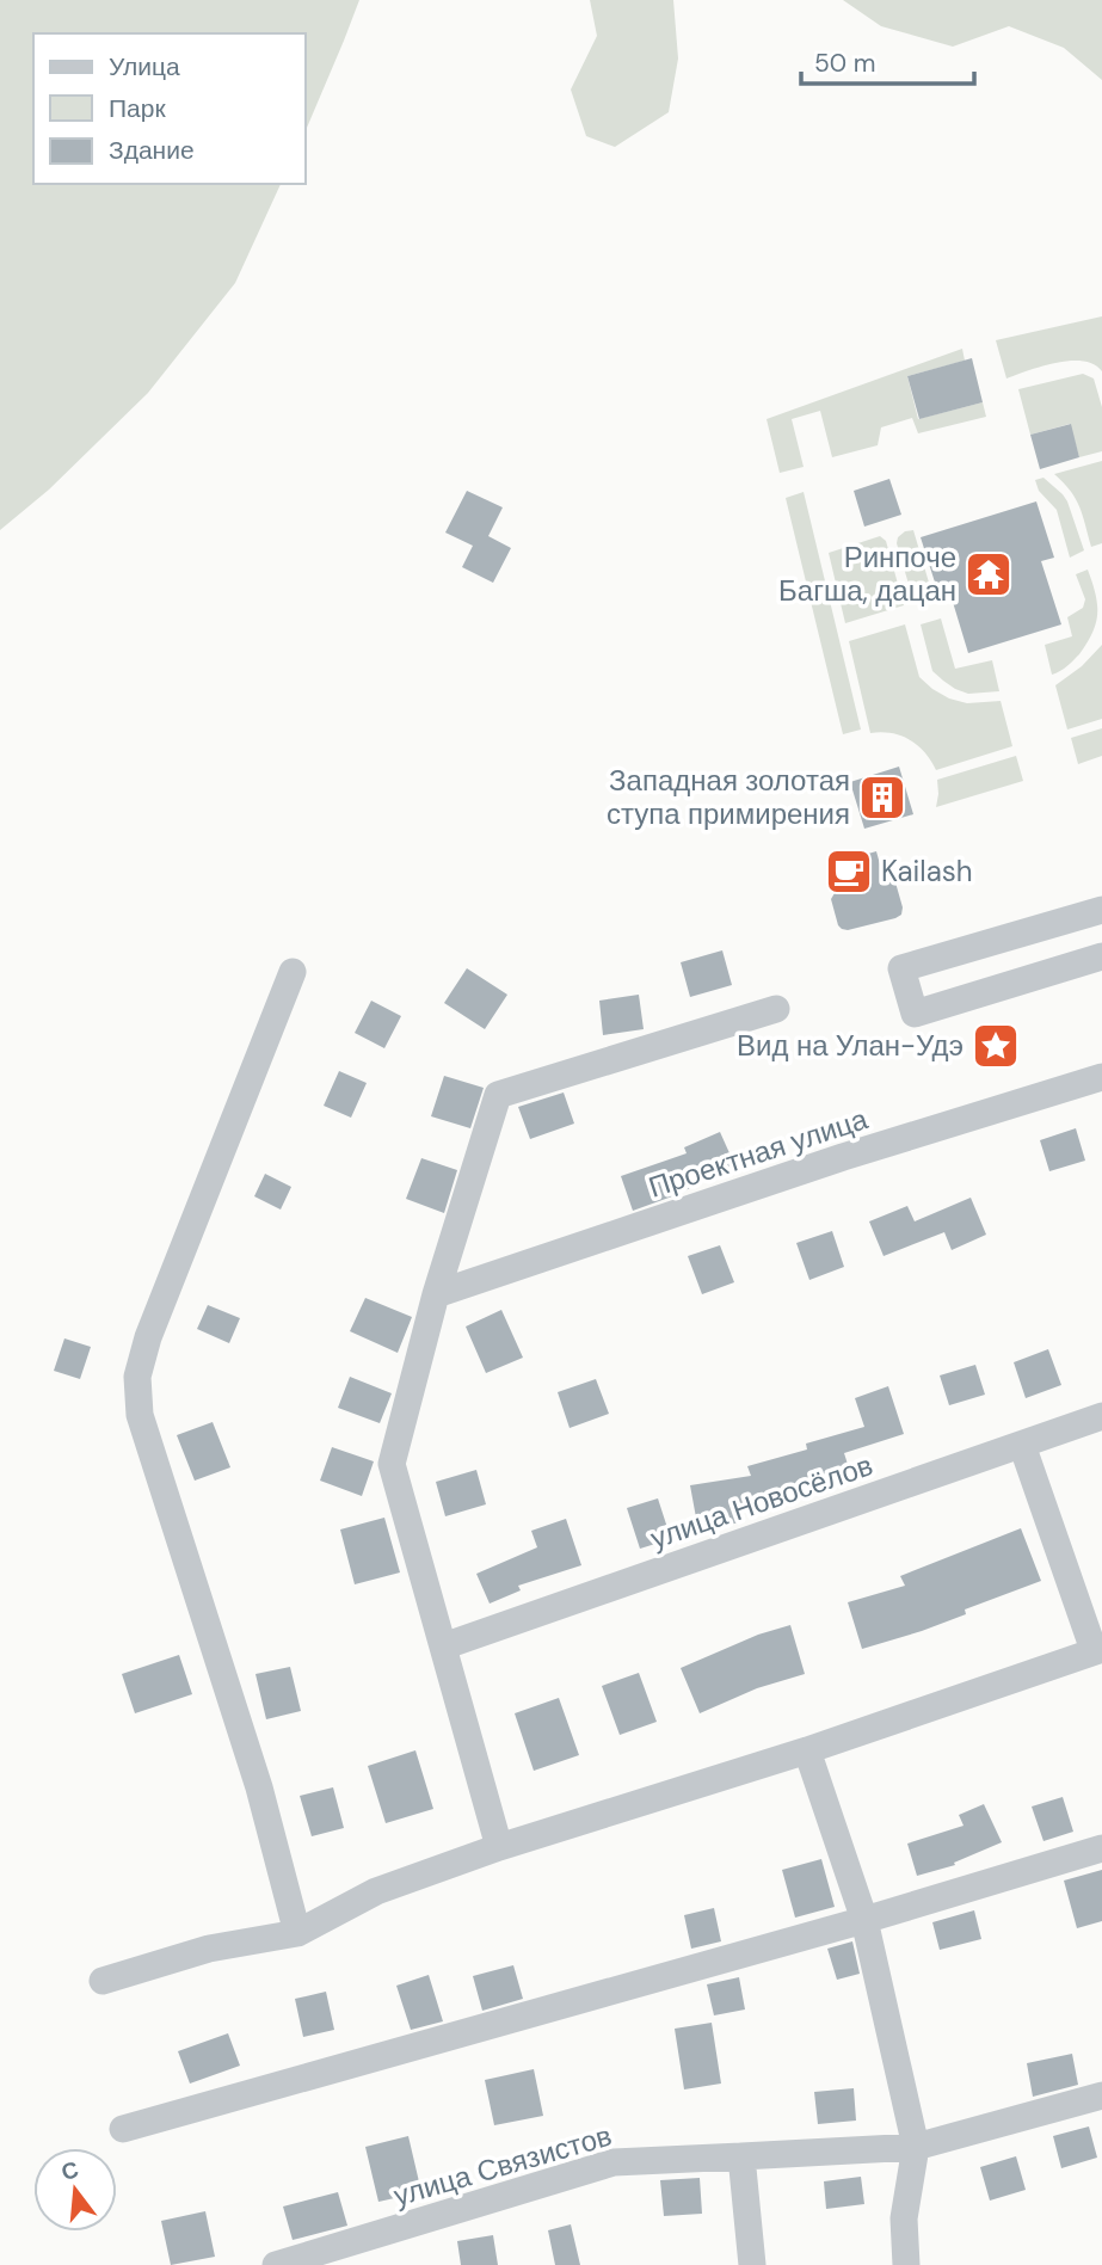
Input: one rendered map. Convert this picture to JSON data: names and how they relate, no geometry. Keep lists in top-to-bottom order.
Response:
{
  "streets": {
    "street": ["Проектная улица", "улица Новосёлов", "улица Связистов"]
  },
  "places": {
    "temple": ["Ринпоче Багша, дацан"],
    "building": ["Западная золотая ступа примирения"],
    "cafe": ["Kailash"],
    "place": ["Вид на Улан-Удэ"]
  },
  "legend": ["Улица", "Парк", "Здание"],
  "scale_bar": "50 m",
  "north": "top"
}
